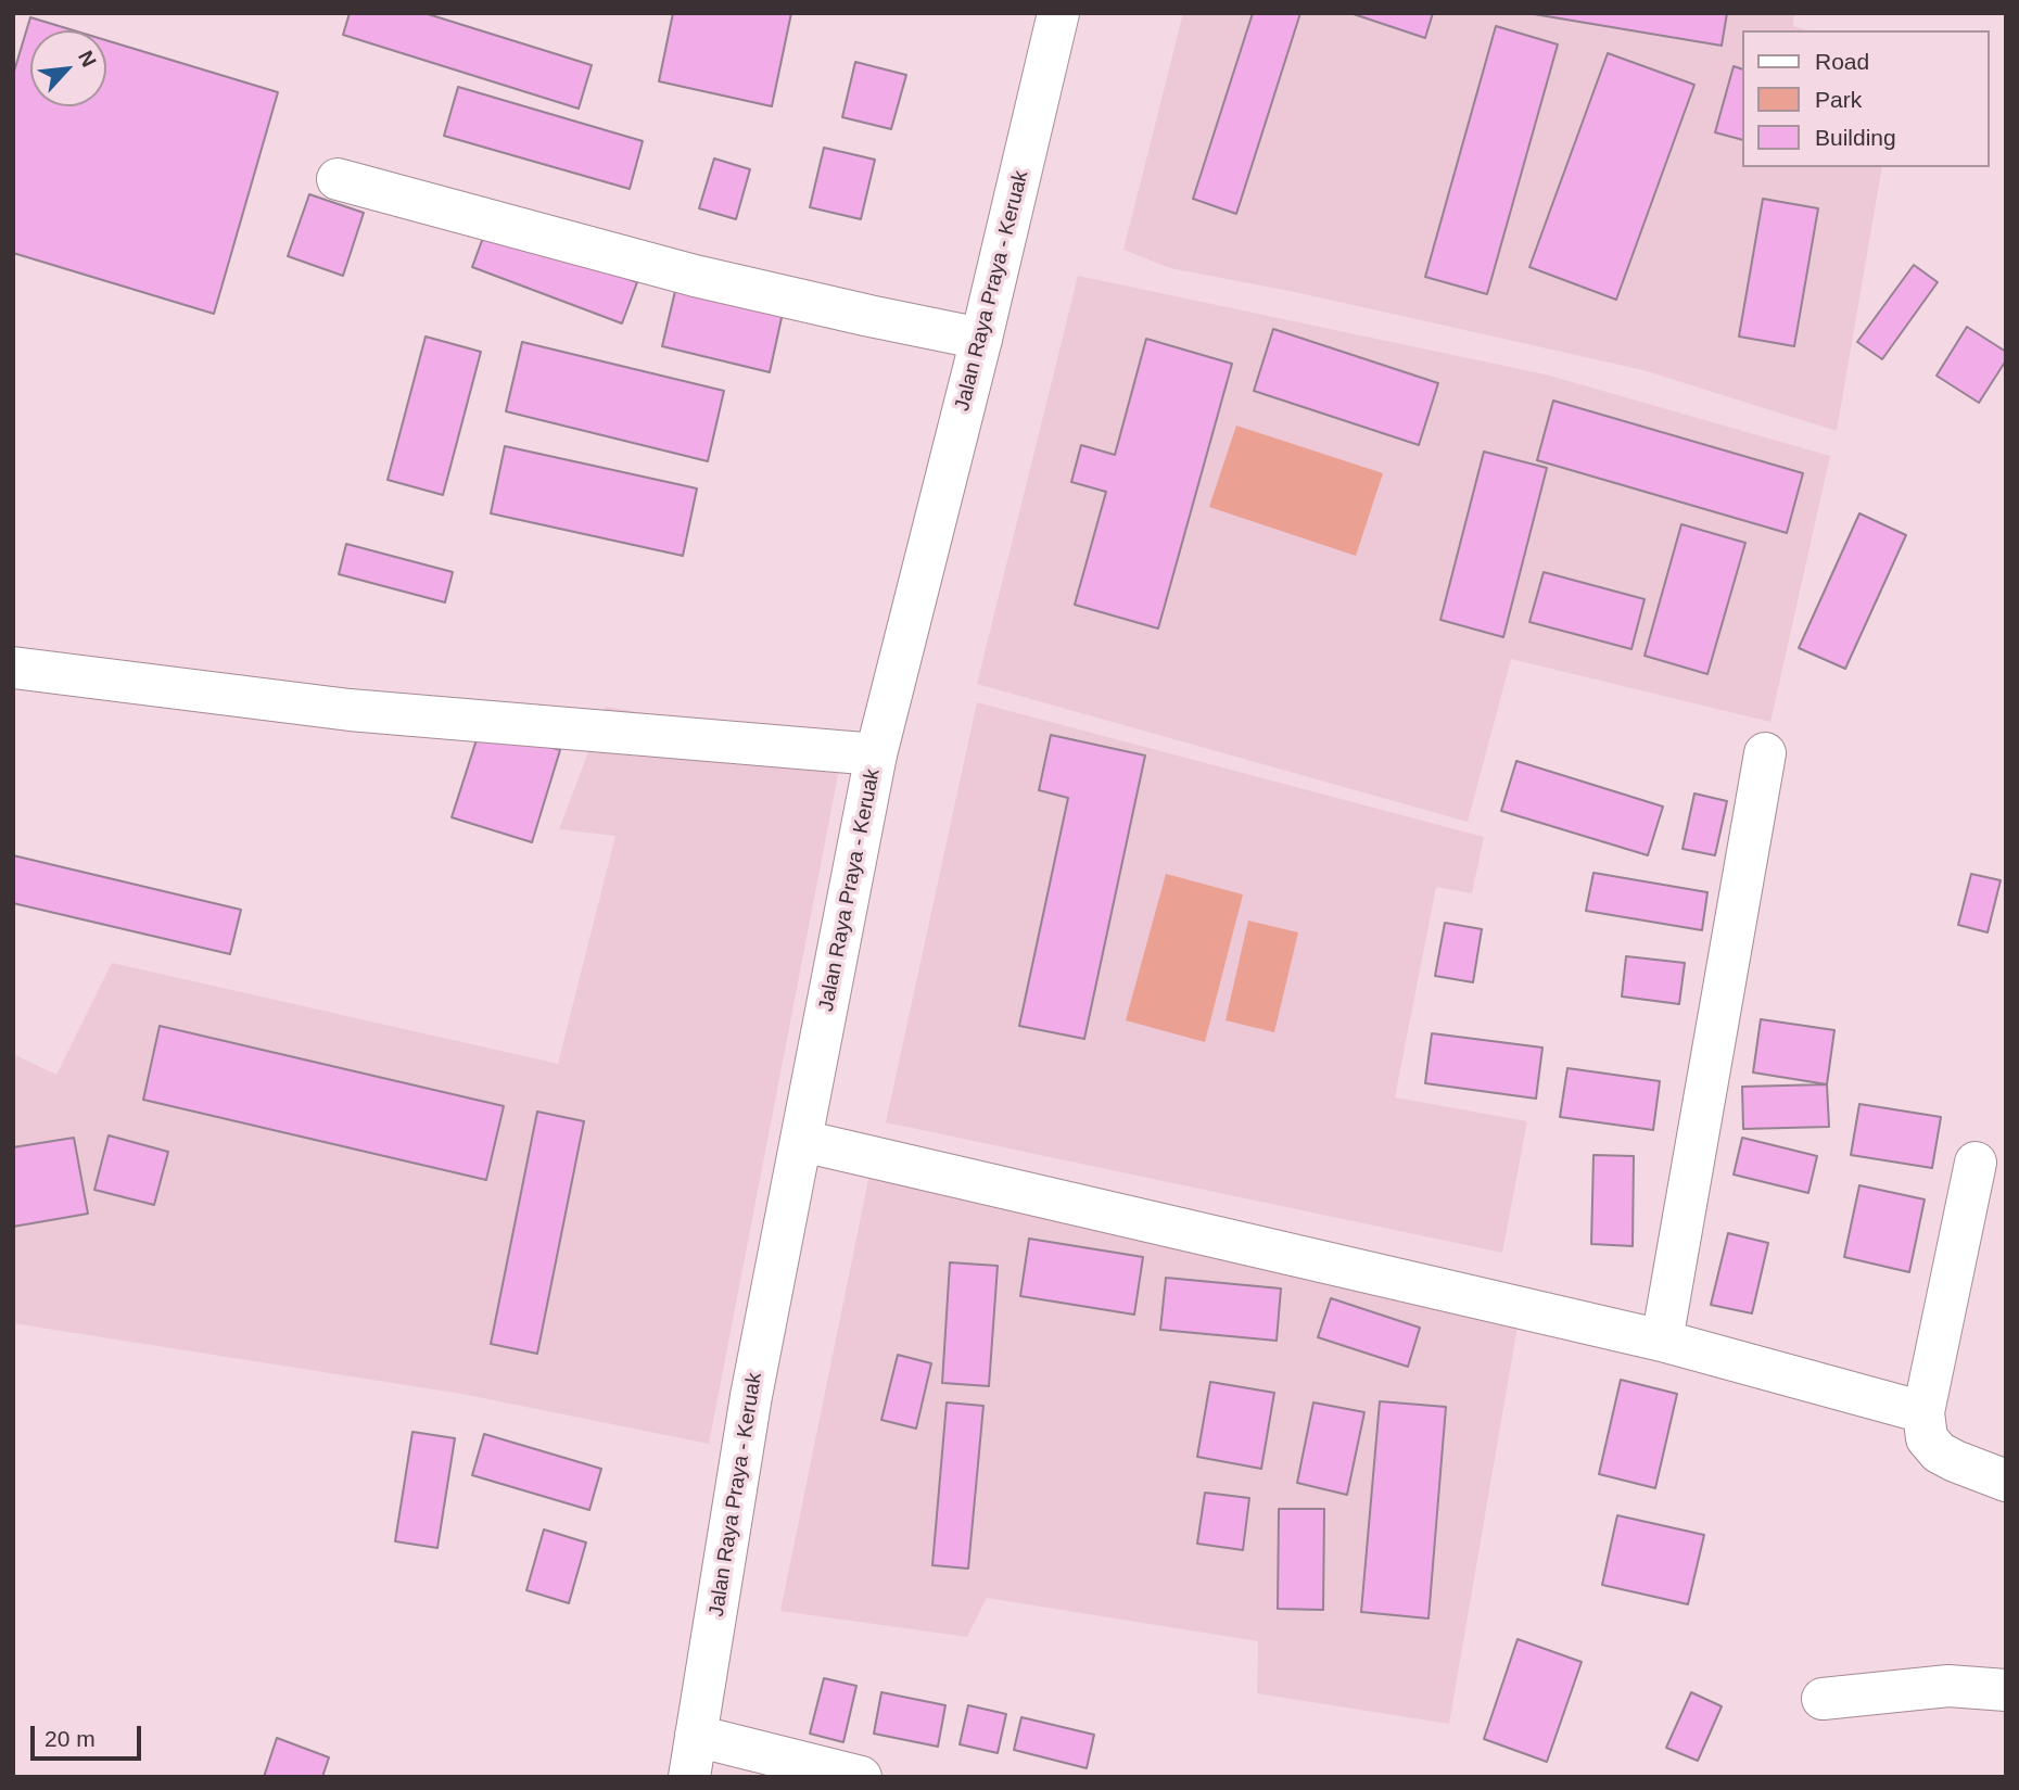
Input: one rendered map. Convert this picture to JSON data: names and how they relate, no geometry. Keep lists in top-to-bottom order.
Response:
{
  "streets": {
    "street": ["Jalan Raya Praya - Keruak"]
  },
  "legend": ["Road", "Park", "Building"],
  "scale_bar": "20 m",
  "north": "top right"
}
